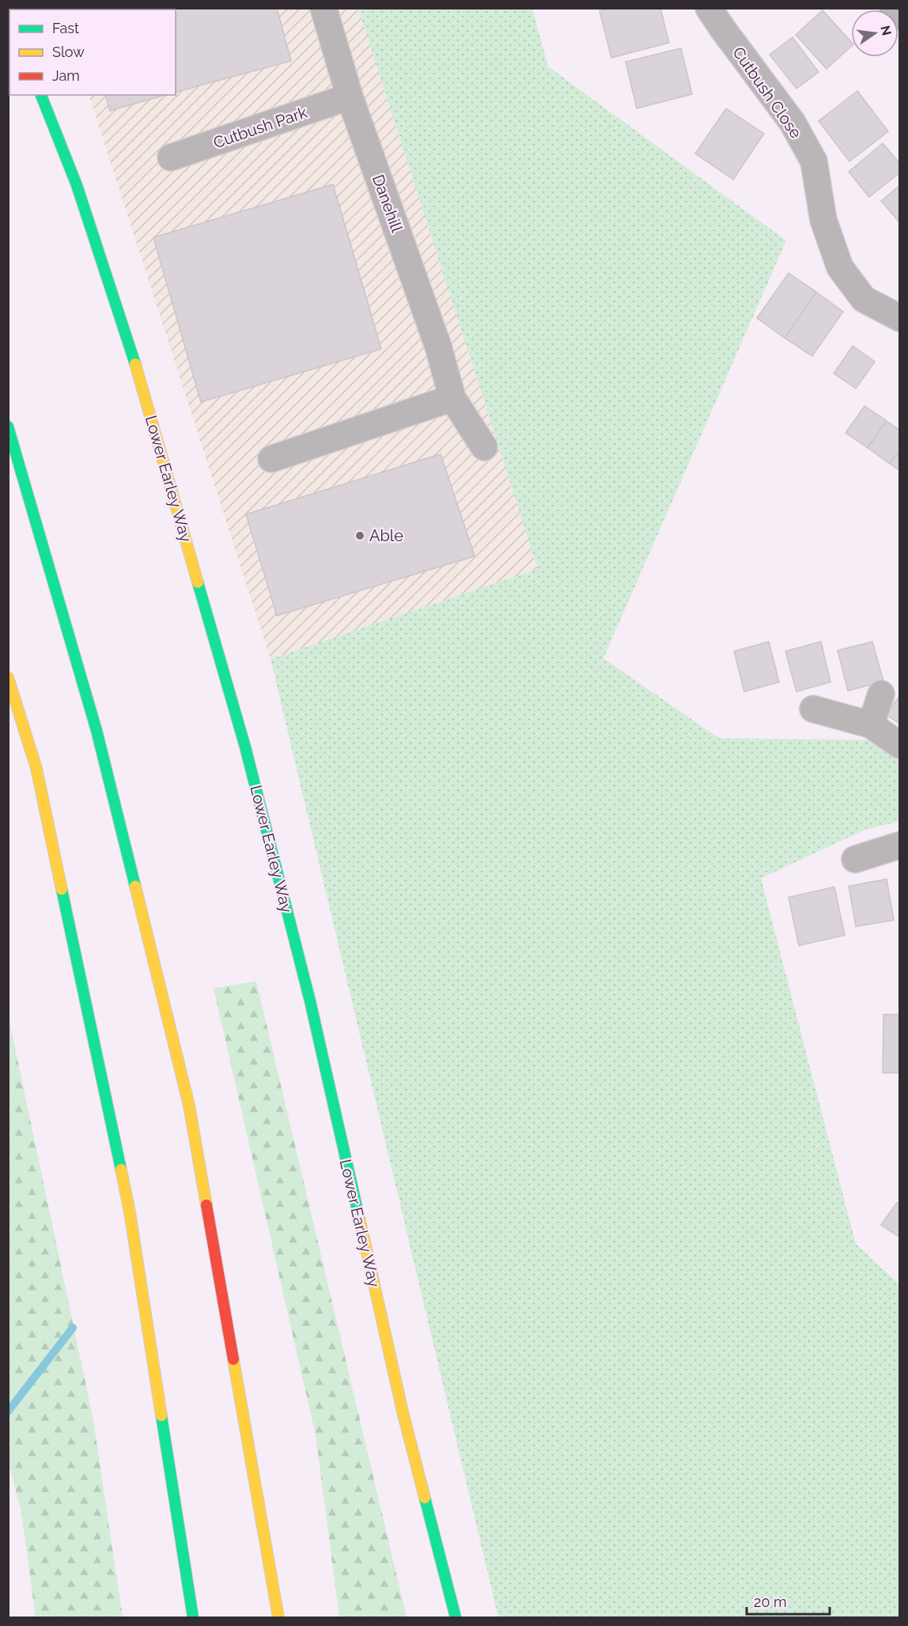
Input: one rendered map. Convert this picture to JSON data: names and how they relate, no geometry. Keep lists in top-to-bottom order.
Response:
{
  "streets": {
    "main road": ["Lower Earley Way"],
    "street": ["Cutbush Close", "Cutbush Park", "Danehill"]
  },
  "crossings": [
    ["Cutbush Park", "Danehill"]
  ],
  "places": ["Able"],
  "legend": ["Fast", "Slow", "Jam"],
  "scale_bar": "20 m",
  "north": "right"
}
